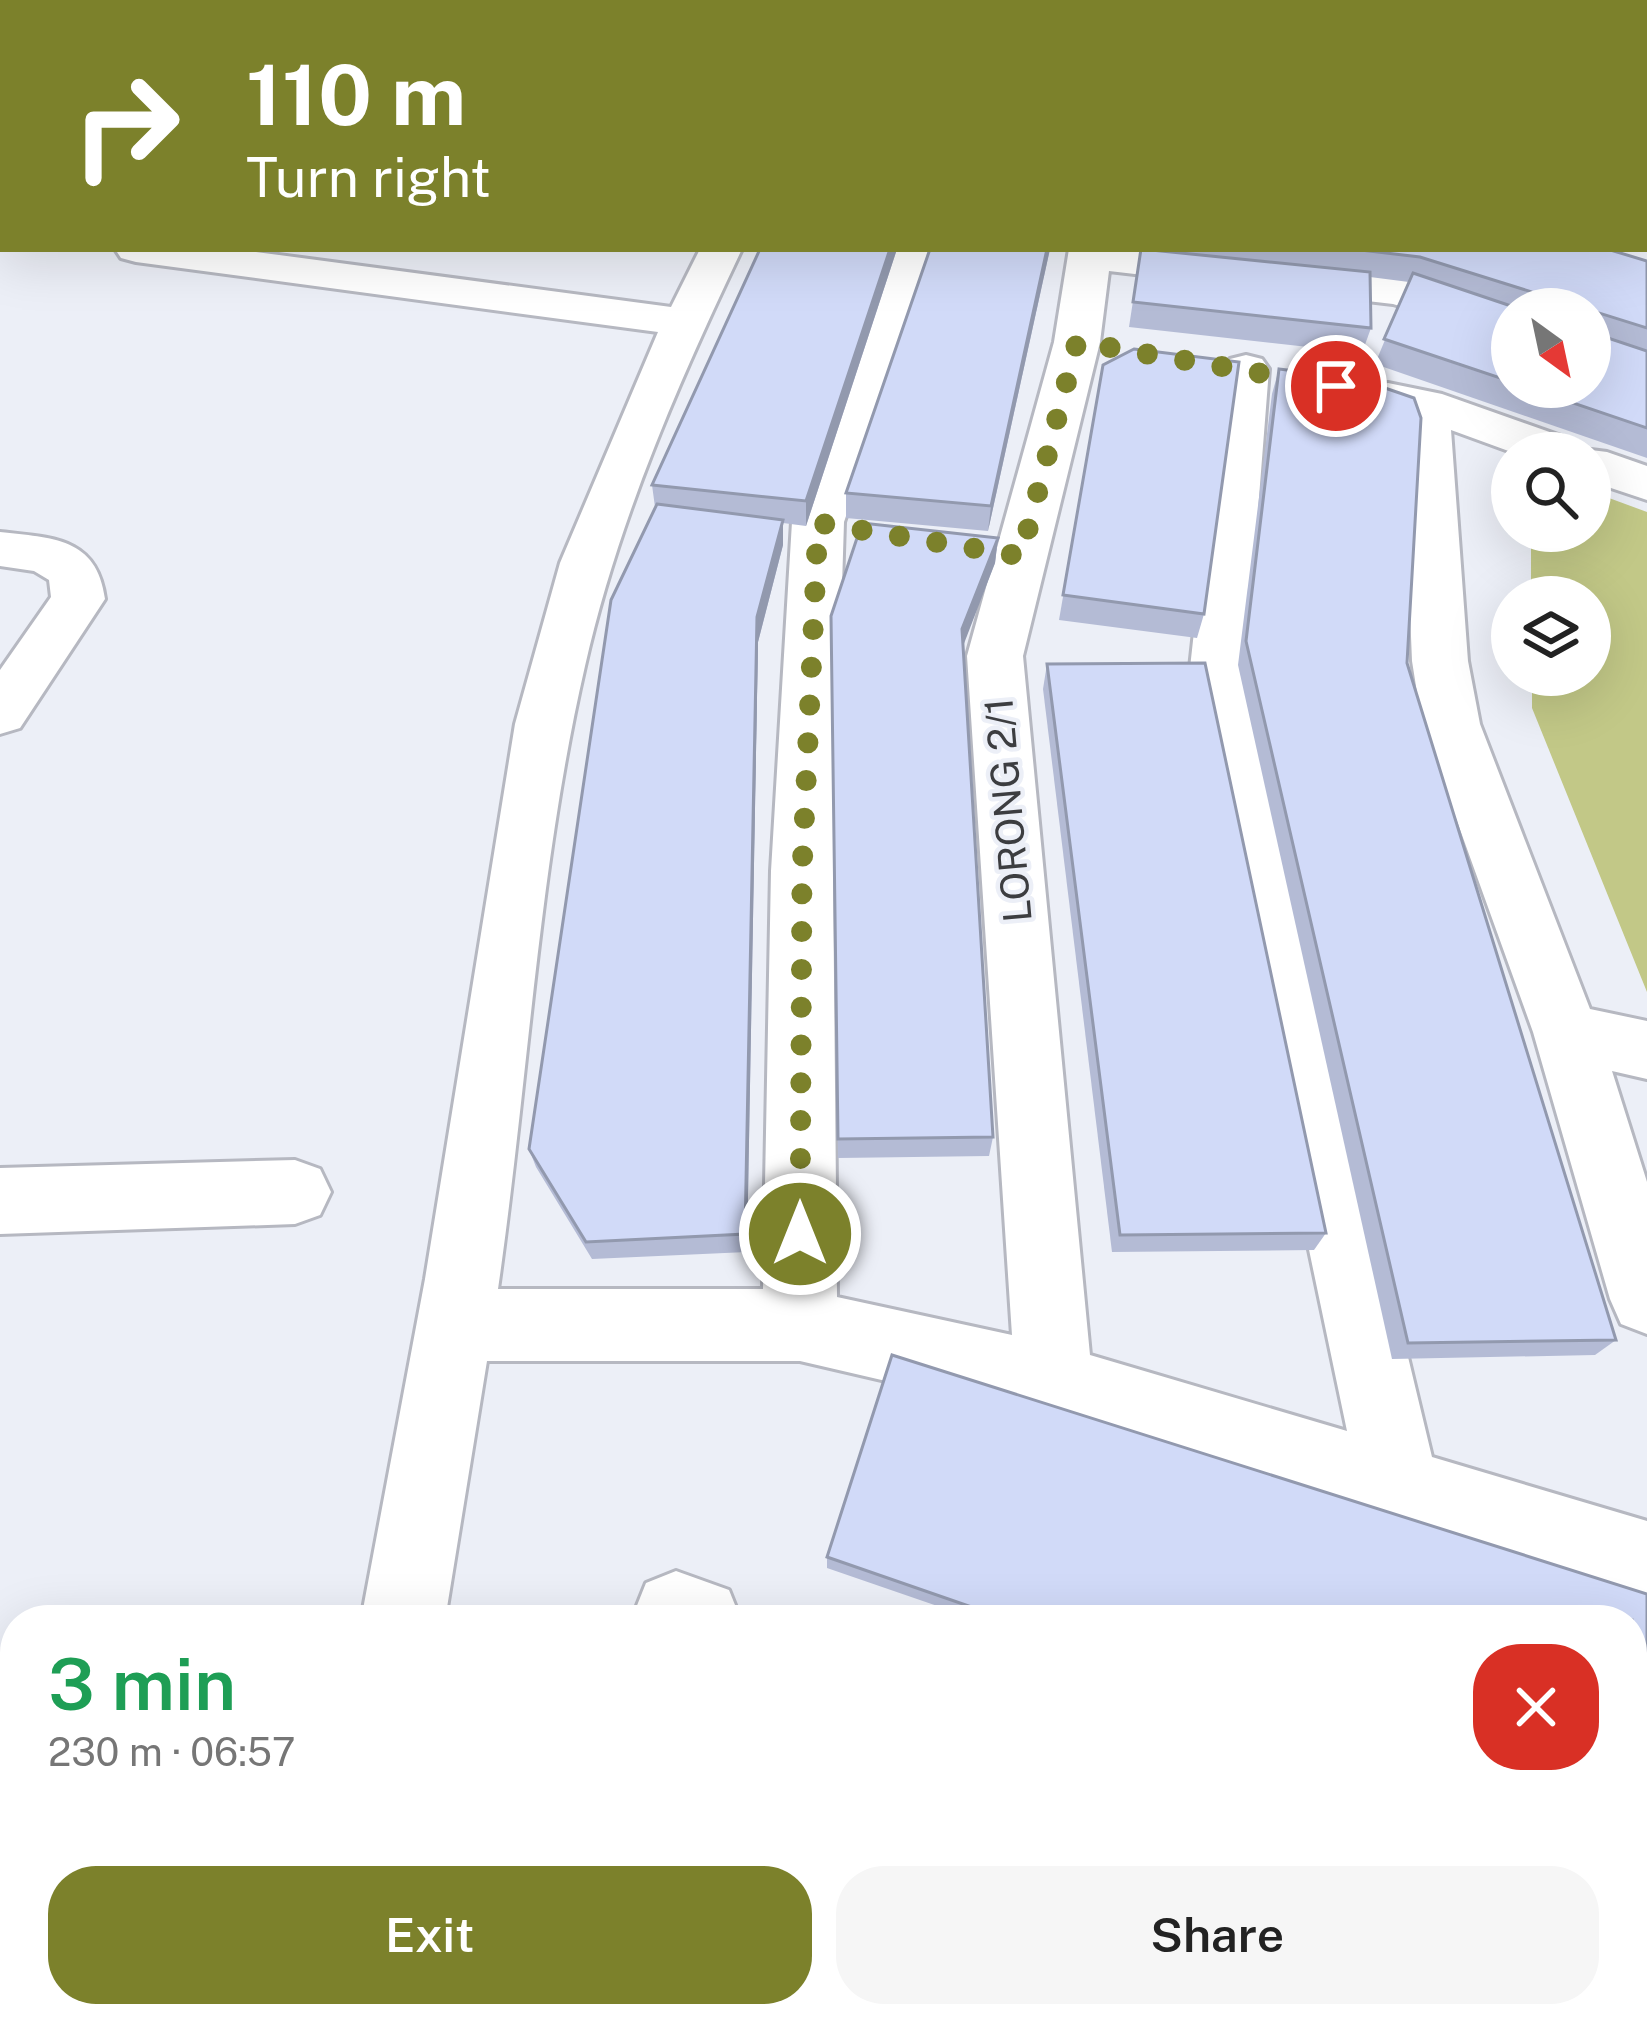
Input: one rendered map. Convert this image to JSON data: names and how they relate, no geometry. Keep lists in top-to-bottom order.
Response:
{
  "streets": {
    "street": ["LORONG 2/1"]
  },
  "north": "bottom right",
  "page": {
    "turn": ["110 m", "Turn right"],
    "heading": ["3 min", "230 m · 06:57"],
    "buttons": ["Exit", "Share"]
  }
}
